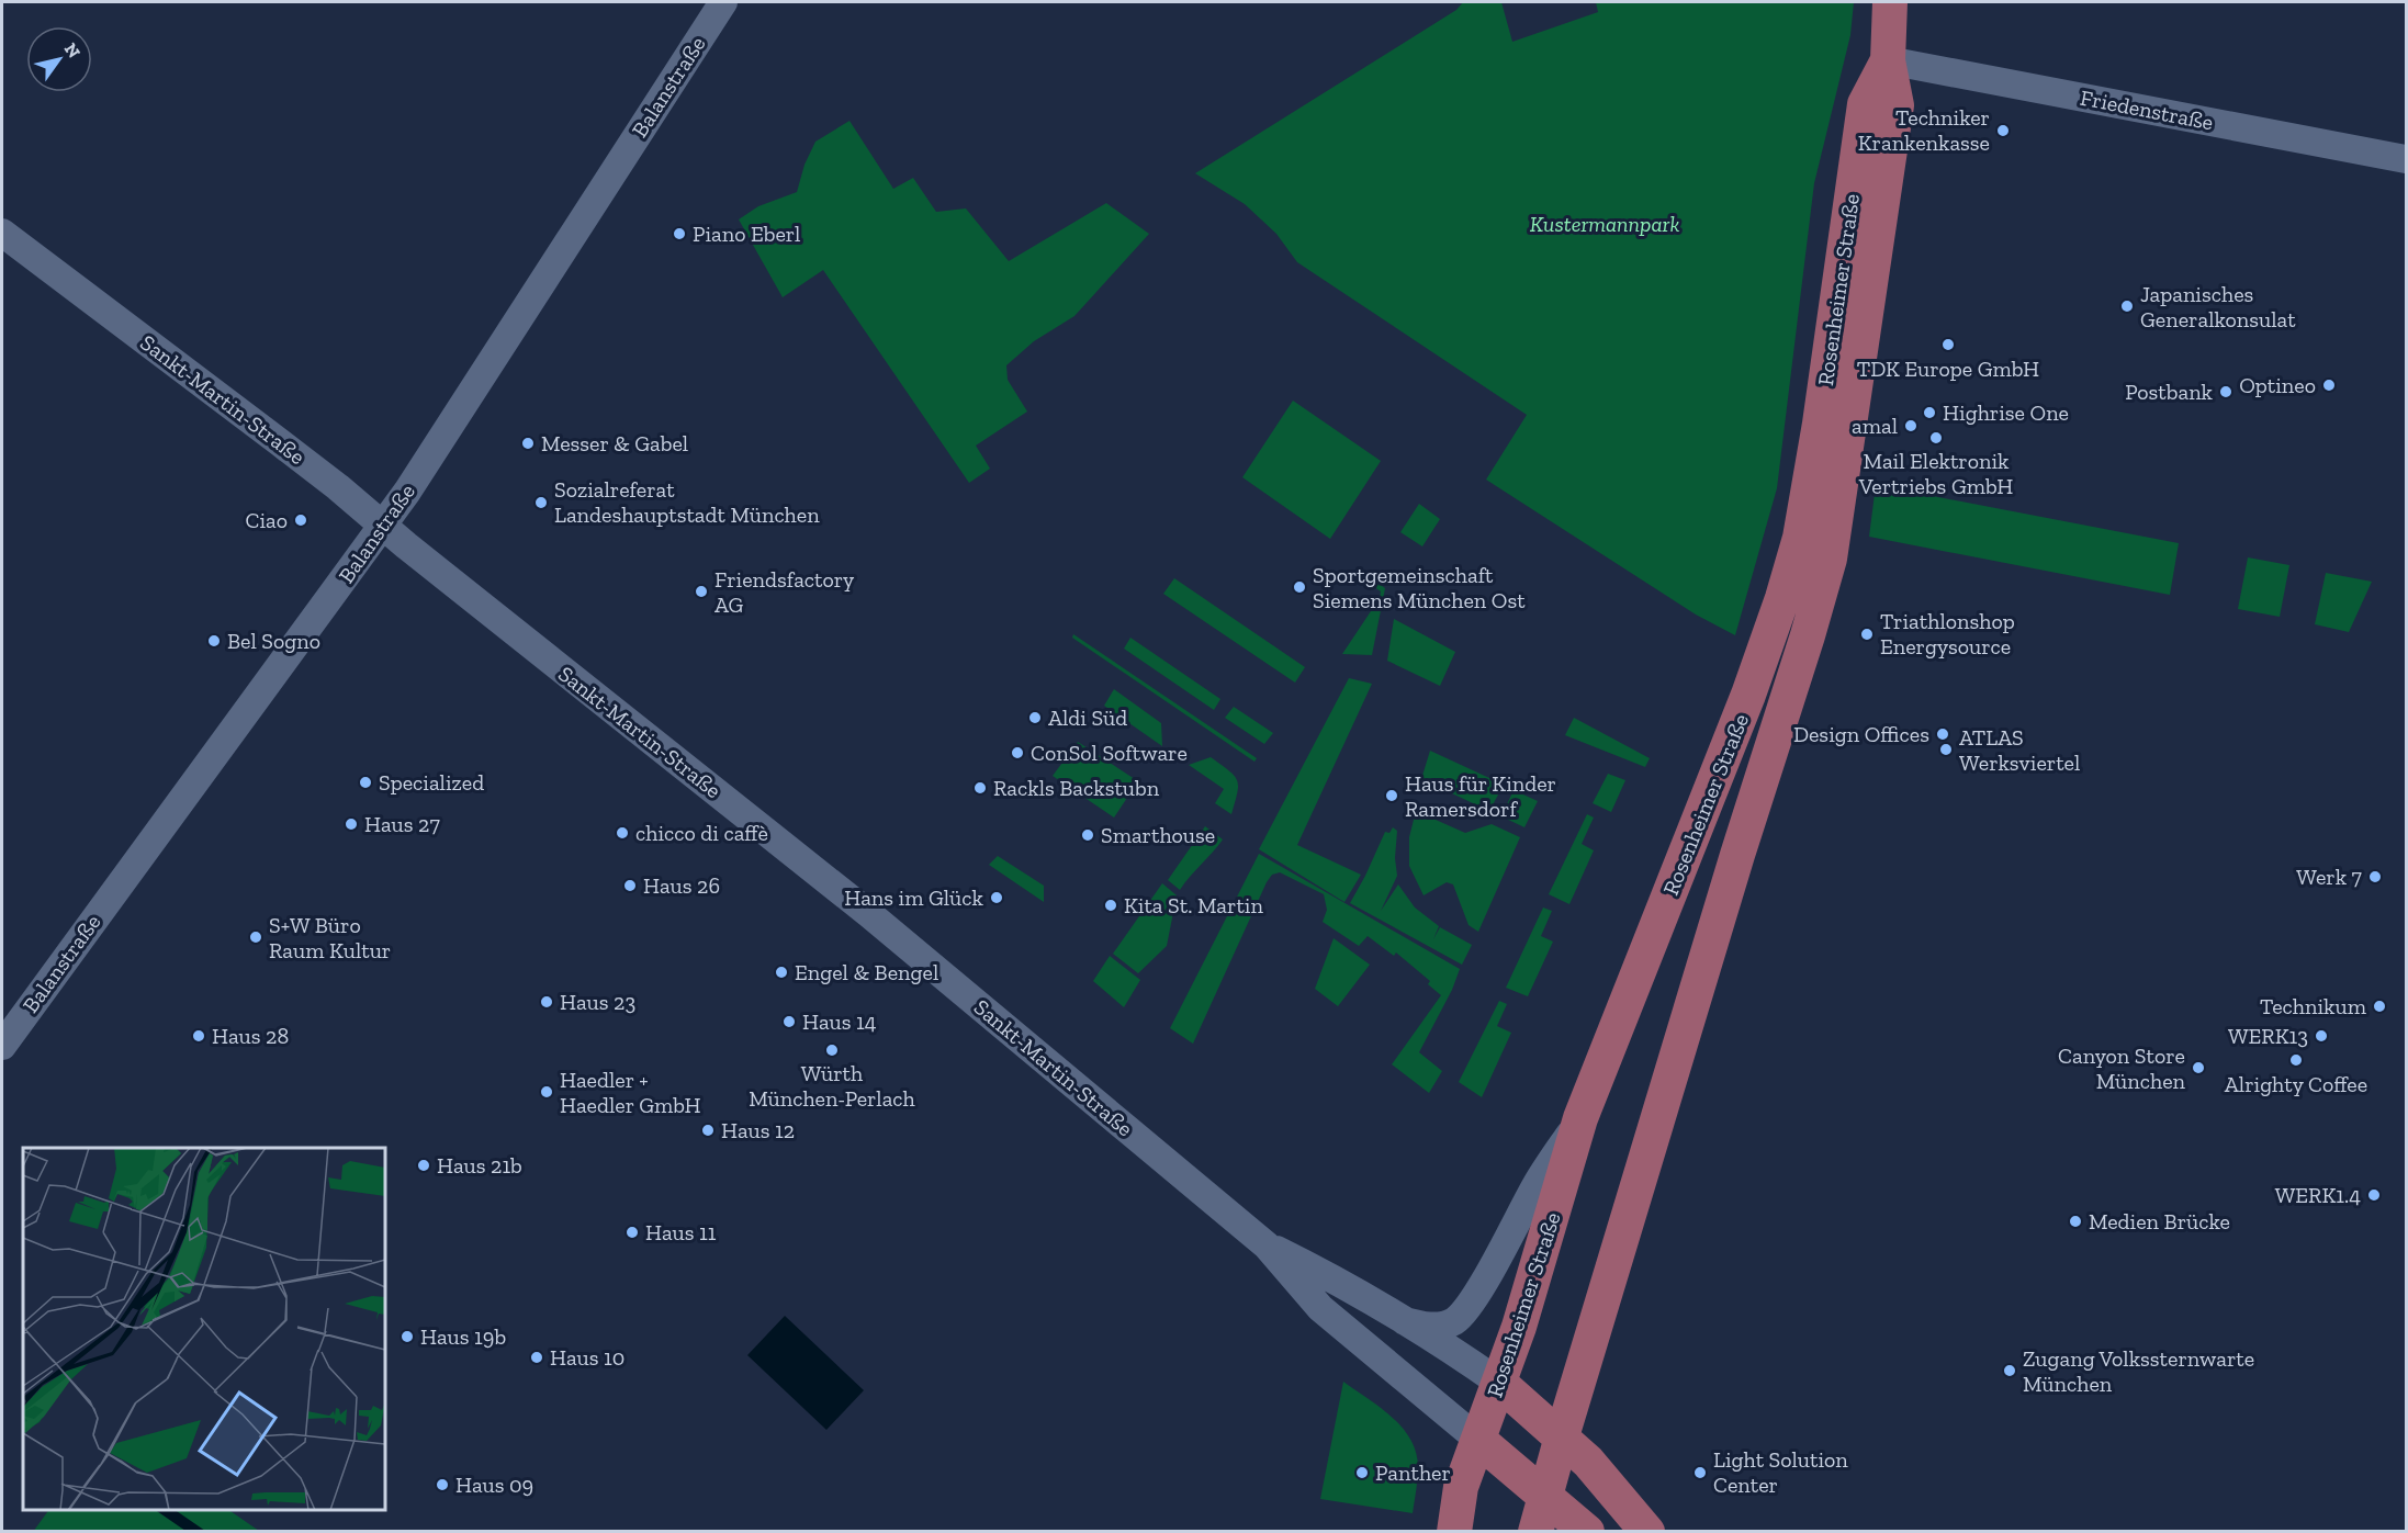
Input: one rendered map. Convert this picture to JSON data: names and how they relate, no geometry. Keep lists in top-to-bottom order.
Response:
{
  "streets": {
    "main road": ["Rosenheimer Straße", "Sankt-Martin-Straße"],
    "street": ["Balanstraße", "Friedenstraße"]
  },
  "crossings": [
    ["Balanstraße", "Sankt-Martin-Straße"],
    ["Friedenstraße", "Rosenheimer Straße"],
    ["Rosenheimer Straße", "Sankt-Martin-Straße"]
  ],
  "parks": ["Kustermannpark"],
  "places": [
    "Techniker Krankenkasse",
    "Piano Eberl",
    "Japanisches Generalkonsulat",
    "TDK Europe GmbH",
    "Optineo",
    "Postbank",
    "Highrise One",
    "amal",
    "Mail Elektronik Vertriebs GmbH",
    "Messer & Gabel",
    "Sozialreferat Landeshauptstadt München",
    "Ciao",
    "Sportgemeinschaft Siemens München Ost",
    "Friendsfactory AG",
    "Triathlonshop Energysource",
    "Bel Sogno",
    "Aldi Süd",
    "Design Offices",
    "ATLAS Werksviertel",
    "ConSol Software",
    "Specialized",
    "Rackls Backstubn",
    "Haus für Kinder Ramersdorf",
    "Haus 27",
    "chicco di caffè",
    "Smarthouse",
    "Werk 7",
    "Haus 26",
    "Hans im Glück",
    "Kita St. Martin",
    "S+W Büro Raum Kultur",
    "Engel & Bengel",
    "Haus 23",
    "Technikum",
    "Haus 14",
    "Haus 28",
    "WERK13",
    "Würth München-Perlach",
    "Alrighty Coffee",
    "Canyon Store München",
    "Haedler + Haedler GmbH",
    "Haus 12",
    "Haus 21b",
    "WERK1.4",
    "Medien Brücke",
    "Haus 11",
    "Haus 19b",
    "Haus 10",
    "Zugang Volkssternwarte München",
    "Panther",
    "Light Solution Center",
    "Haus 09"
  ],
  "north": "top right"
}
